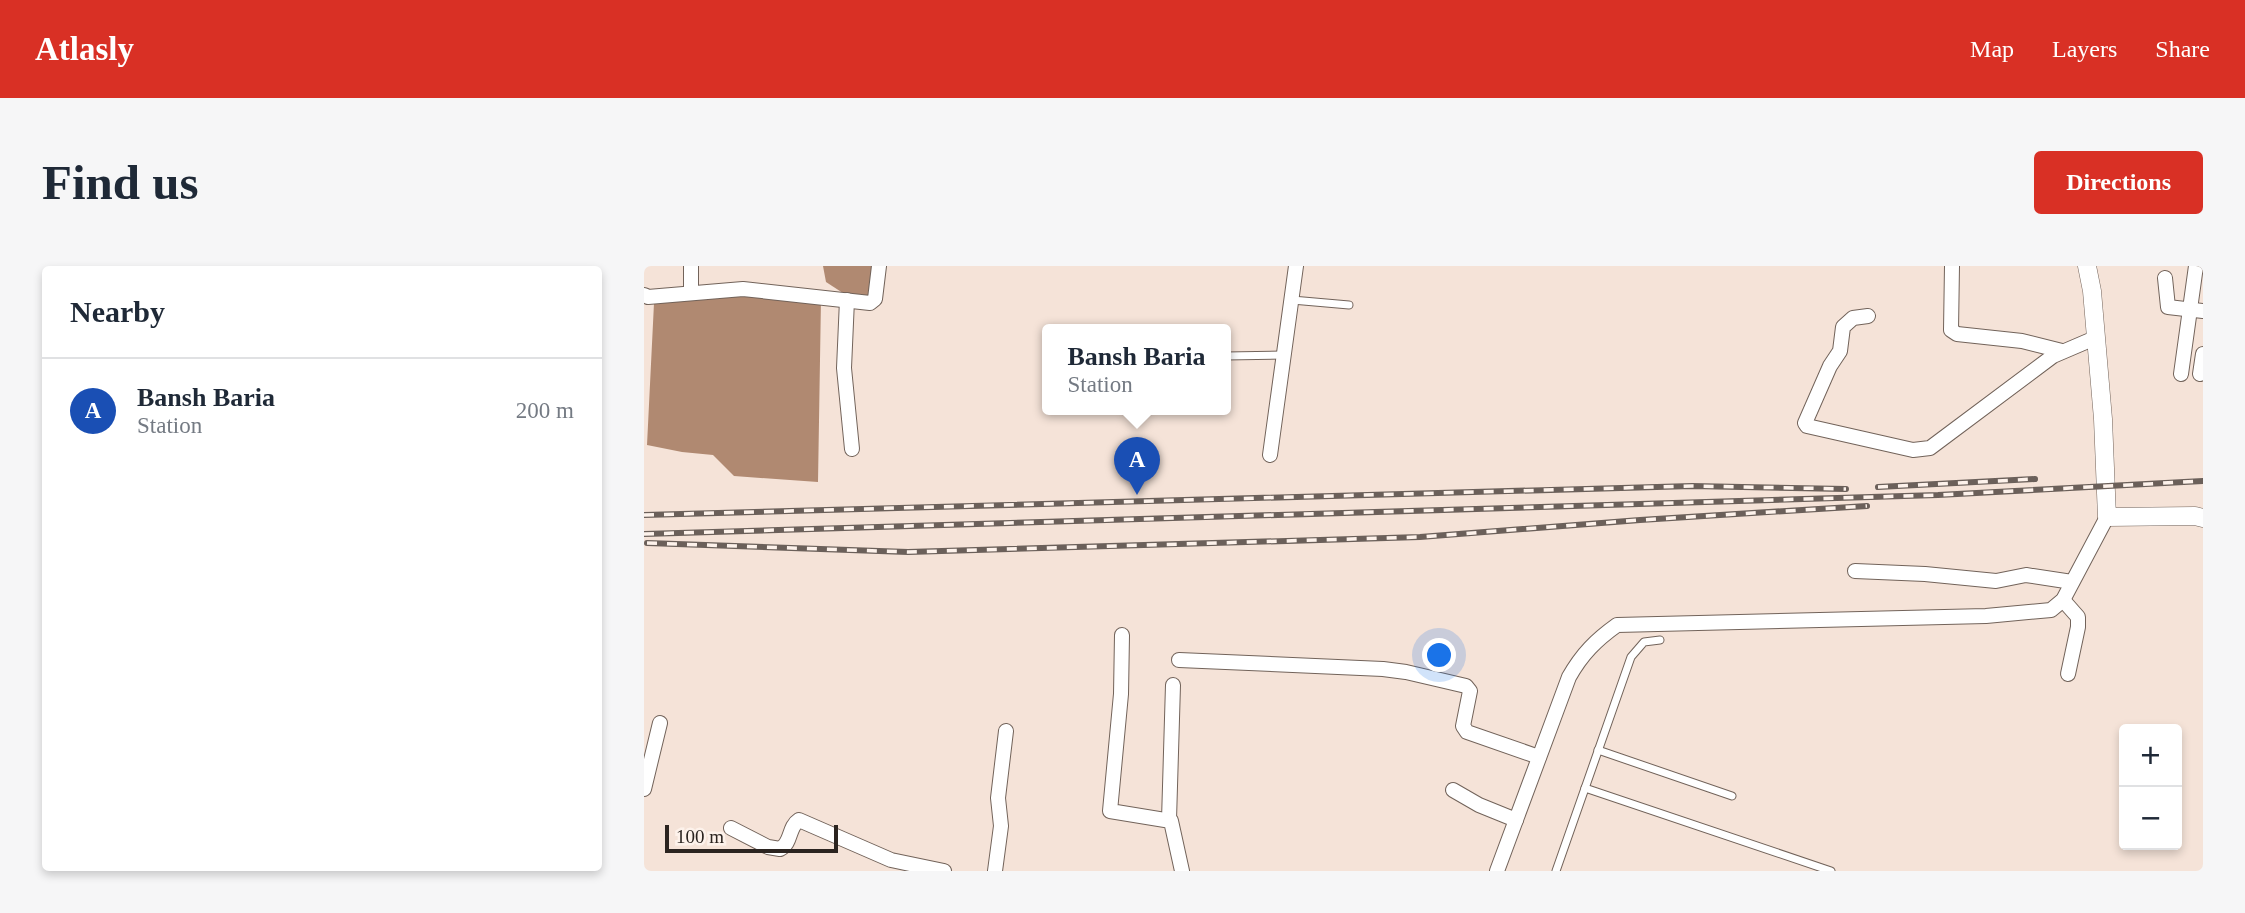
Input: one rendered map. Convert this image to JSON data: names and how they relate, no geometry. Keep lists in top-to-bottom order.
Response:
{
  "scale_bar": "100 m",
  "page": {
    "header": "Atlasly",
    "nav": ["Map", "Layers", "Share"],
    "buttons": "Directions",
    "title": "Find us",
    "heading": "Nearby",
    "popup": ["Bansh Baria", "Station"],
    "list": [
      {
        "mark": "A",
        "name": "Bansh Baria",
        "note": "Station",
        "value": "200 m"
      }
    ],
    "pins": "A",
    "map_buttons": ["+", "−"],
    "scale": "100 m"
  }
}
